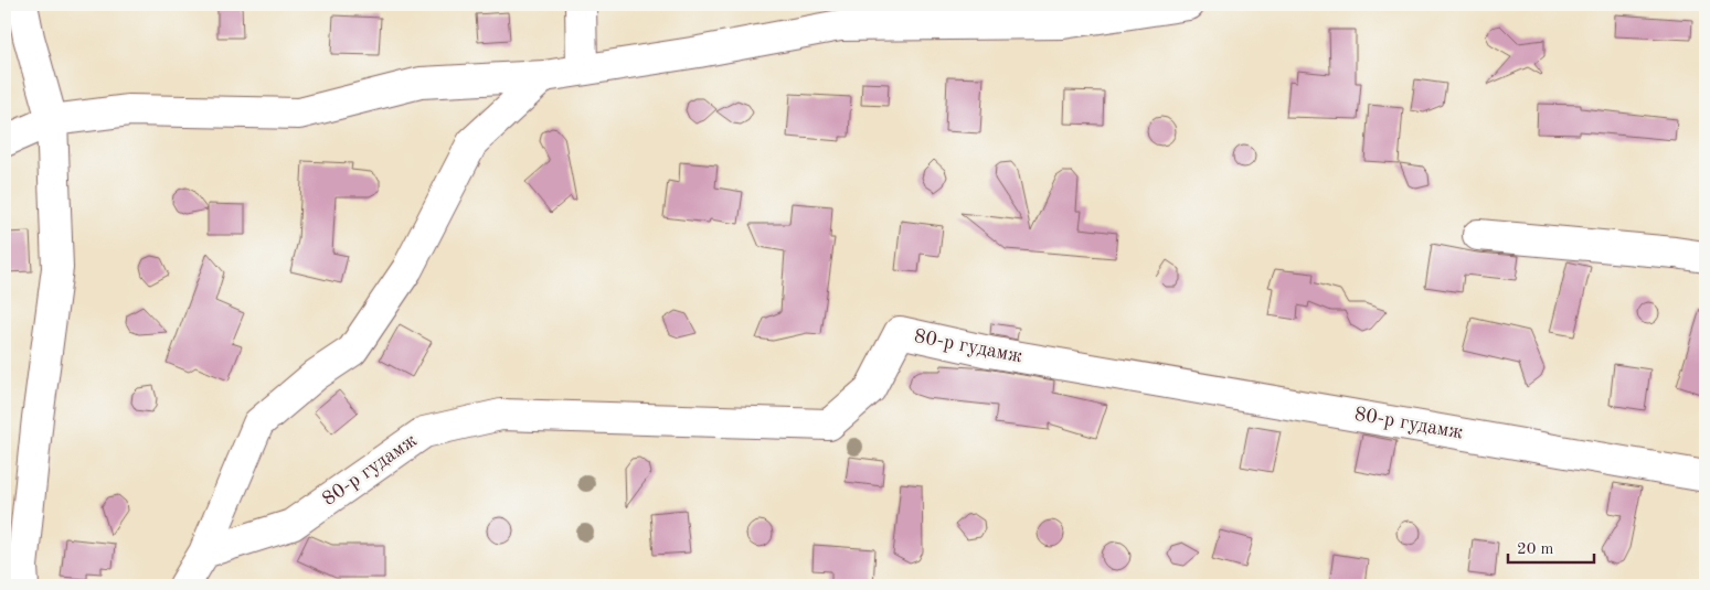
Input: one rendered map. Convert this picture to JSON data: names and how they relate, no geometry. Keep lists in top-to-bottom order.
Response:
{
  "streets": {
    "street": ["80-р гудамж"]
  },
  "scale_bar": "20 m"
}
